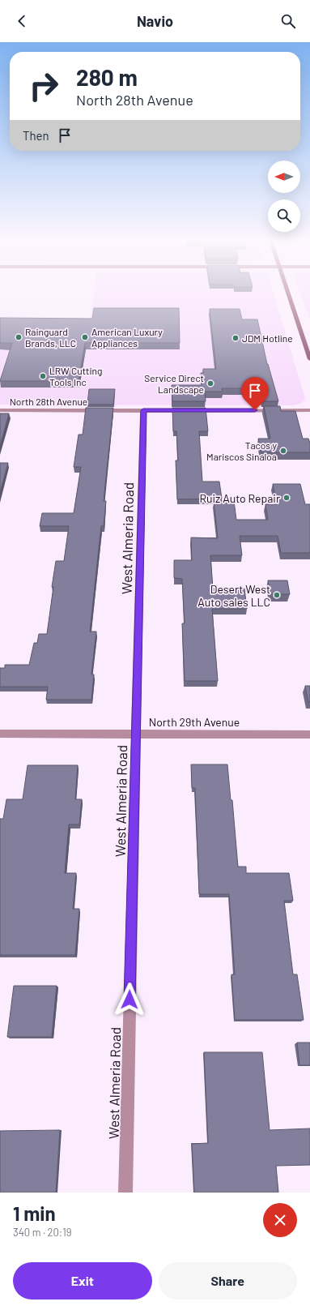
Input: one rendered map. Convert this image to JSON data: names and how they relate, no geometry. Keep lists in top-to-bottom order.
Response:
{
  "streets": {
    "street": ["North 28th Avenue", "West Almeria Road", "North 29th Avenue"]
  },
  "crossings": [
    ["North 28th Avenue", "West Almeria Road"],
    ["West Almeria Road", "North 29th Avenue"]
  ],
  "places": [
    "Rainguard Brands, LLC",
    "American Luxury Appliances",
    "JDM Hotline",
    "LRW Cutting Tools Inc",
    "Service Direct Landscape",
    "Tacos y Mariscos Sinaloa",
    "Ruiz Auto Repair",
    "Desert West Auto sales LLC"
  ],
  "north": "left",
  "page": {
    "header": "Navio",
    "turn": ["280 m", "North 28th Avenue"],
    "then": "Then",
    "heading": ["1 min", "340 m · 20:19"],
    "buttons": ["Exit", "Share"]
  }
}
